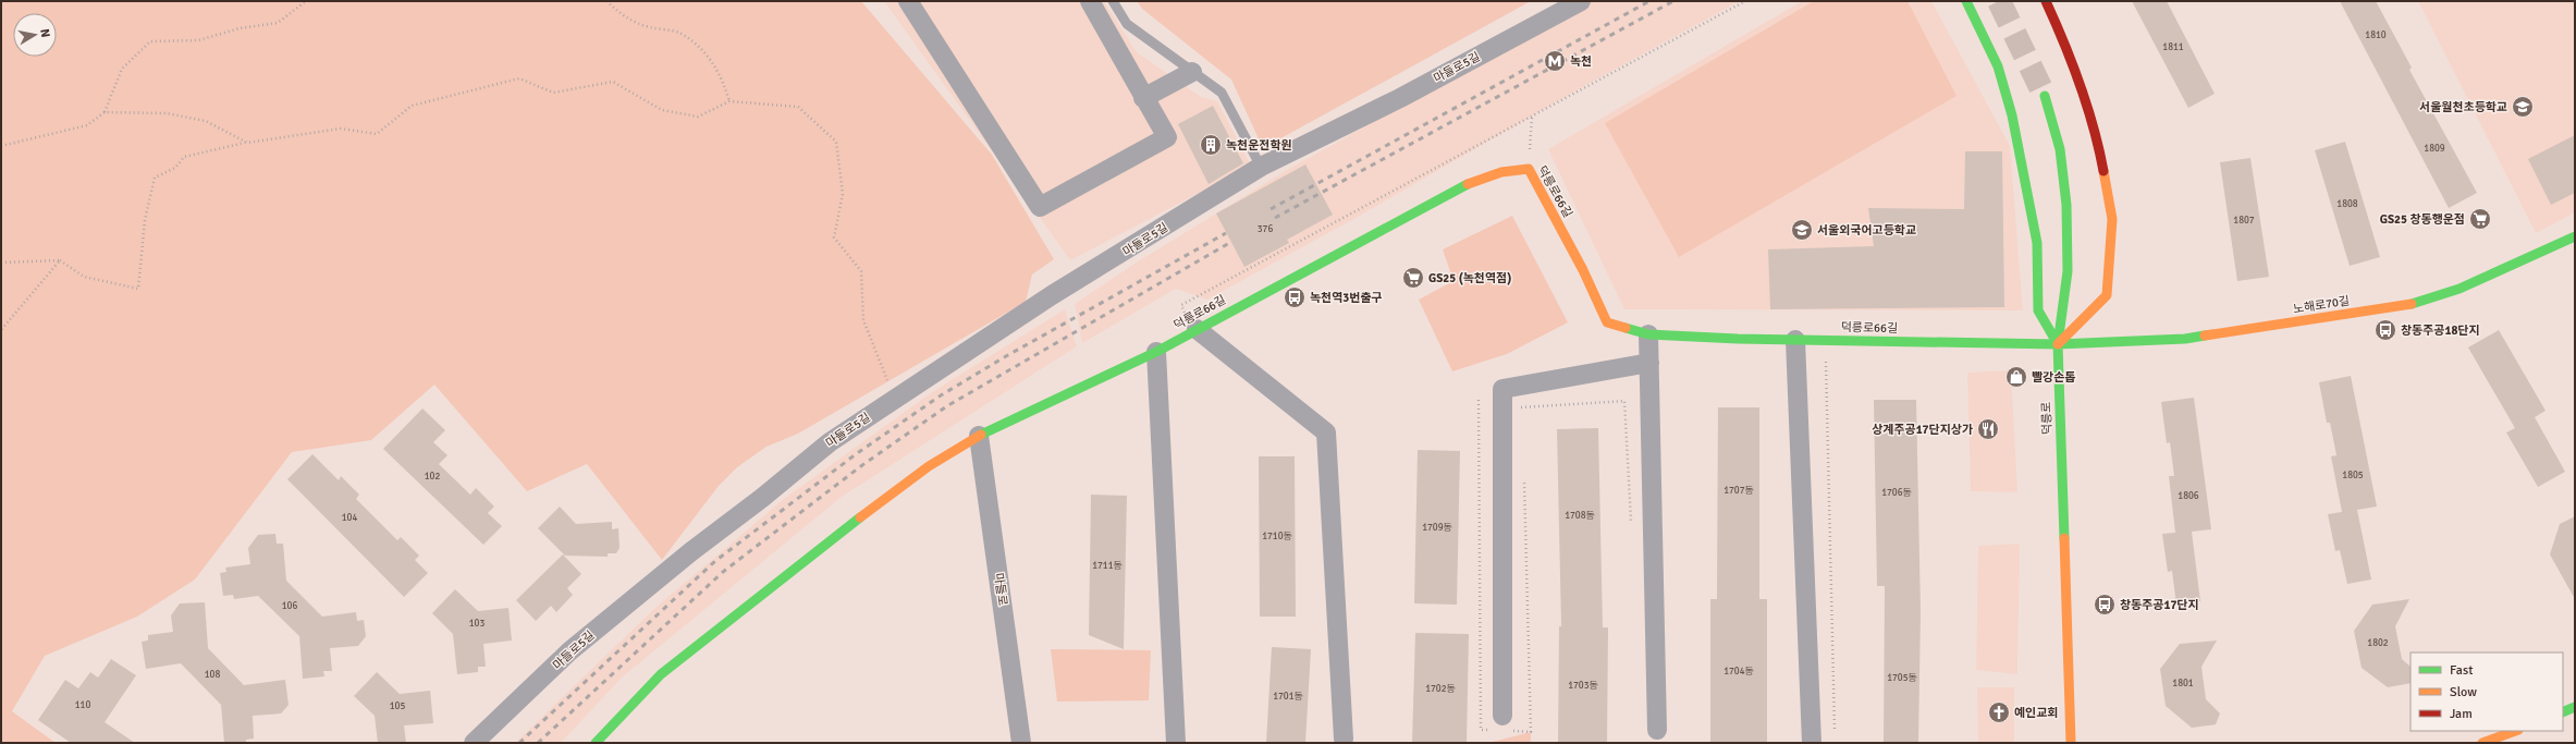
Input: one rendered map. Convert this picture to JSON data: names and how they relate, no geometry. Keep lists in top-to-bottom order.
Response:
{
  "streets": {
    "street": [
      "마들로5길",
      "덕릉로66길",
      "노해로70길",
      "덕릉로",
      "마들로"
    ]
  },
  "crossings": [
    ["덕릉로66길", "노해로70길"],
    ["덕릉로66길", "덕릉로"],
    ["덕릉로66길", "마들로"],
    ["노해로70길", "덕릉로"]
  ],
  "places": {
    "metro station": ["녹천"],
    "school or university": ["서울월천초등학교", "서울외국어고등학교"],
    "building": ["녹천운전학원"],
    "supermarket": ["GS25 창동행운점", "GS25 (녹천역점)"],
    "bus stop": ["녹천역3번출구", "창동주공18단지", "창동주공17단지"],
    "shop": ["빨강손톱"],
    "restaurant": ["상계주공17단지상가"],
    "church": ["예인교회"]
  },
  "house_numbers": [
    "1810",
    "1811",
    "1809",
    "1808",
    "1807",
    "376",
    "1805",
    "102",
    "1707동",
    "1706동",
    "1806",
    "1708동",
    "104",
    "1709동",
    "1710동",
    "1711동",
    "106",
    "103",
    "1802",
    "1704동",
    "108",
    "1705동",
    "1801",
    "1703동",
    "1702동",
    "1701동",
    "110",
    "105"
  ],
  "legend": ["Fast", "Slow", "Jam"],
  "north": "right"
}
